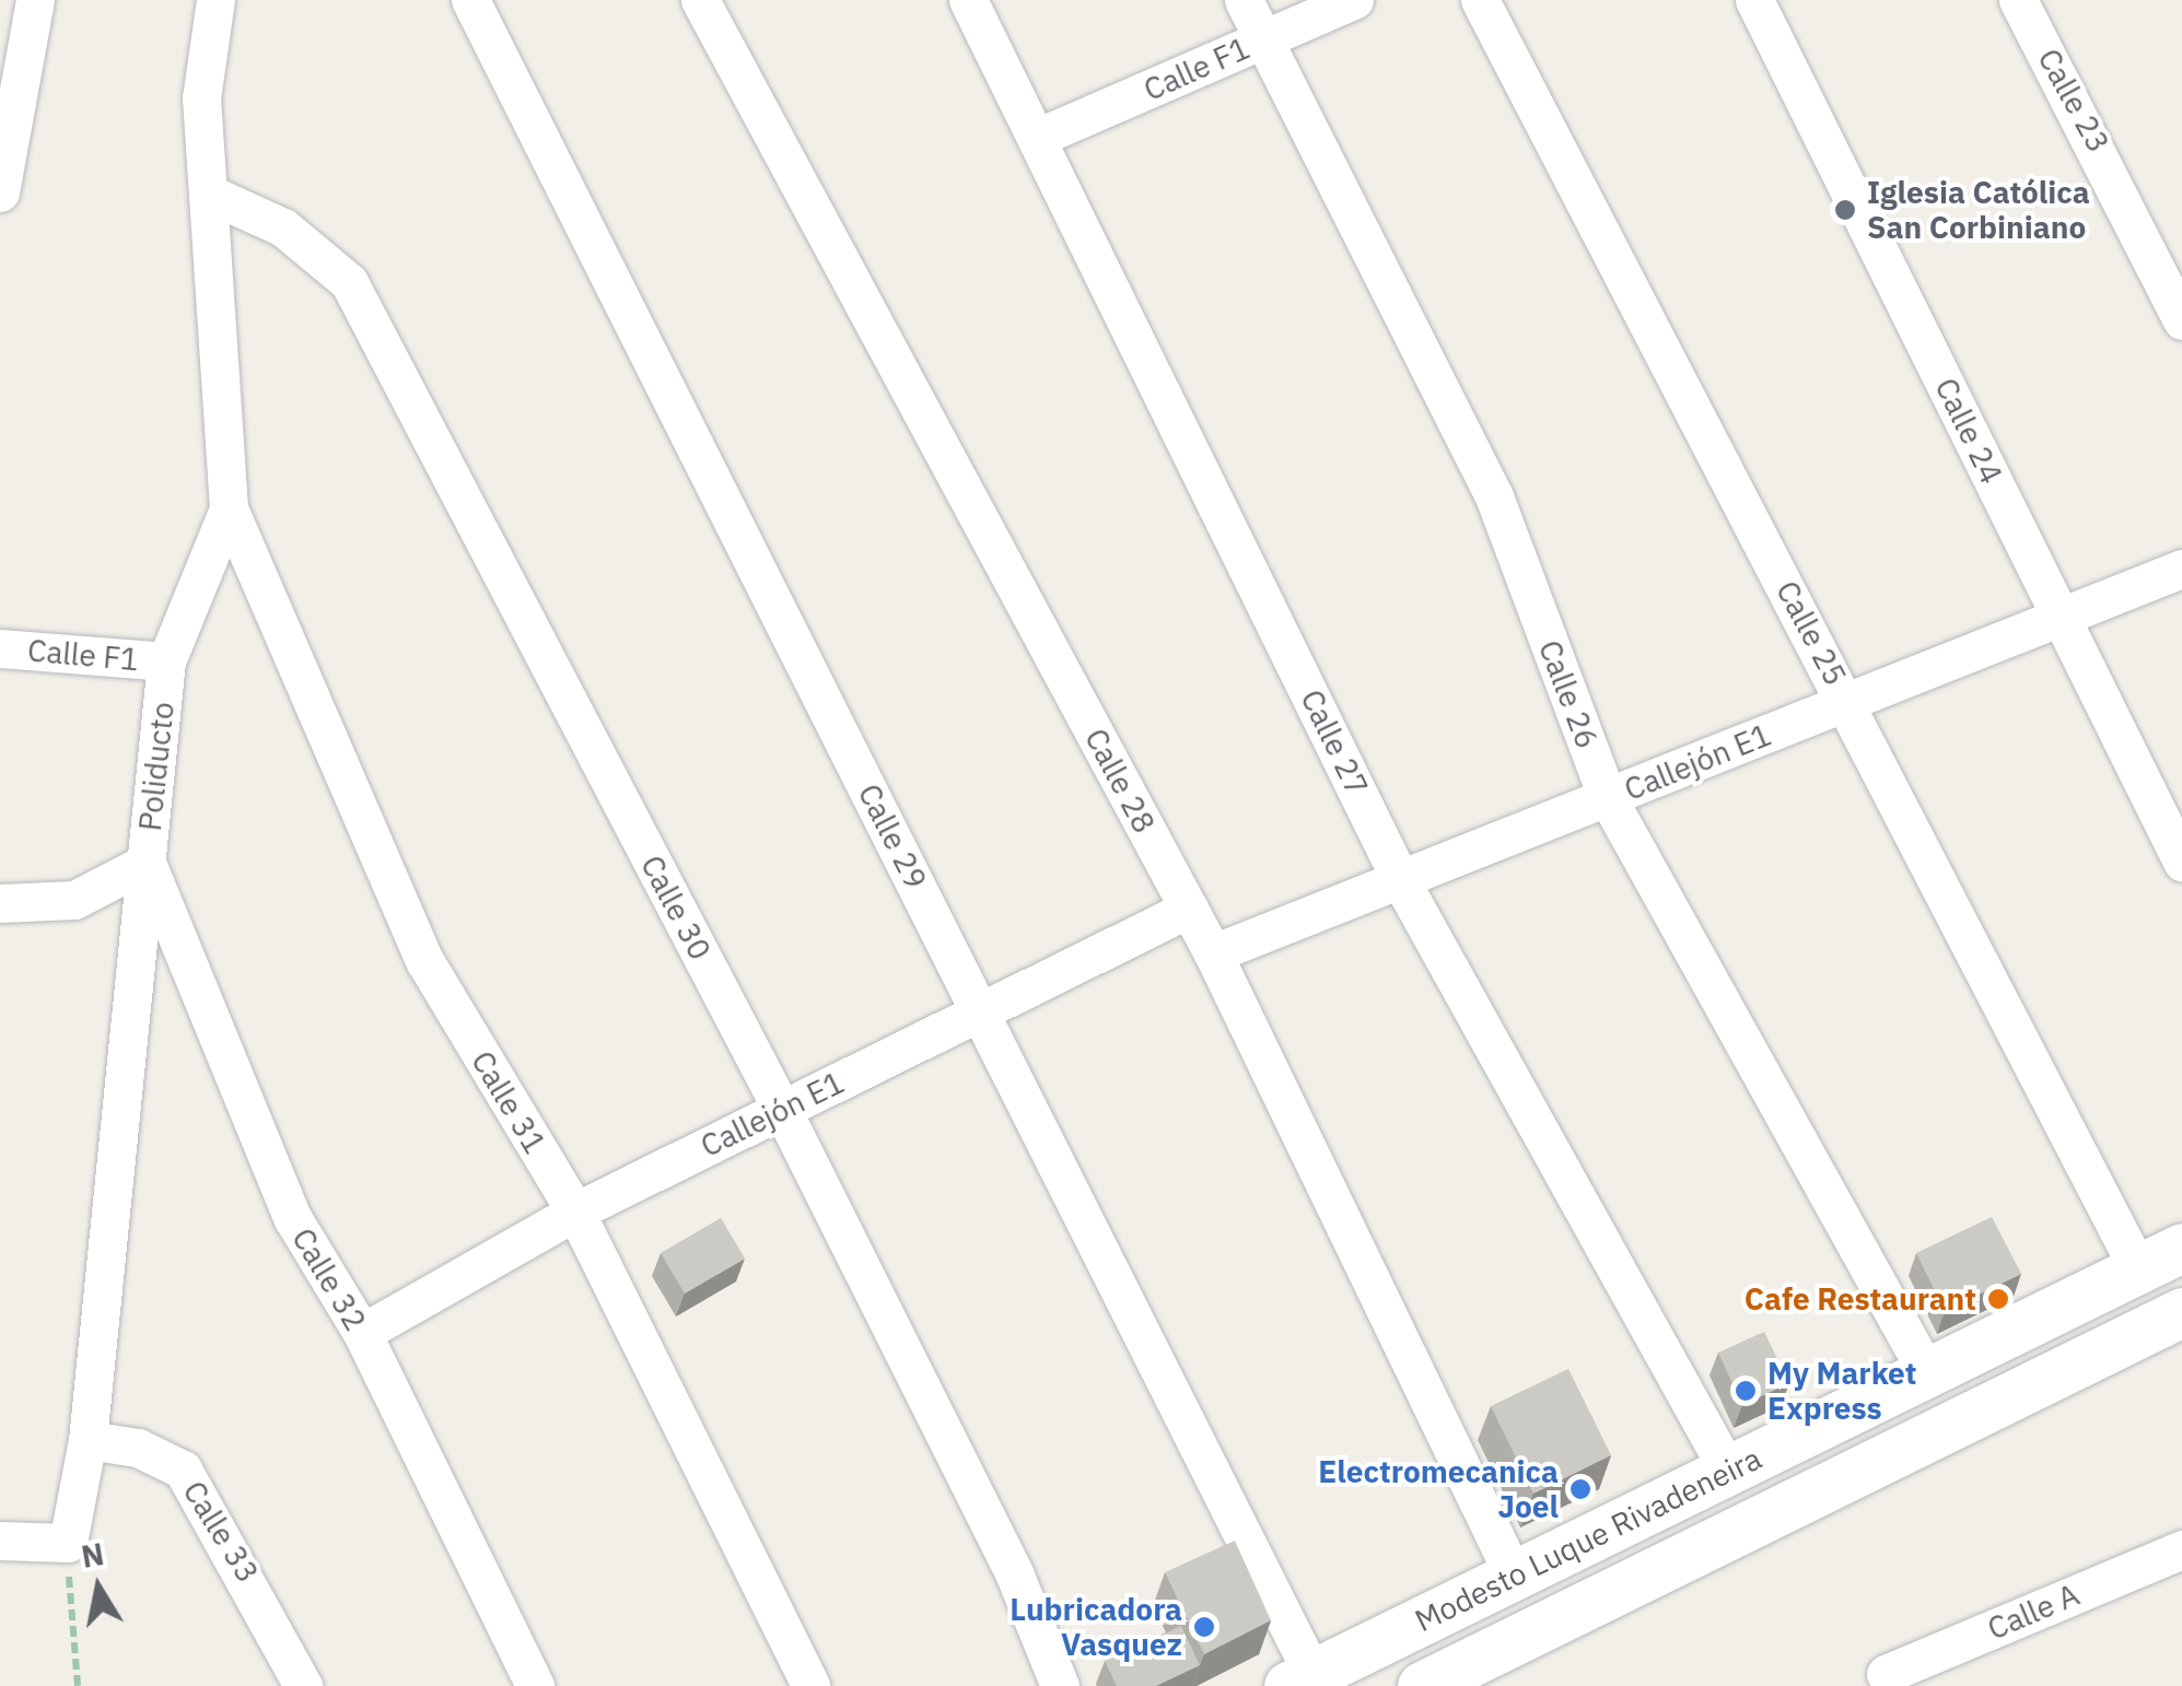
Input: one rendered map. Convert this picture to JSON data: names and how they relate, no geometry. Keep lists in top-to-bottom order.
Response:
{
  "streets": {
    "street": [
      "Calle F1",
      "Calle 23",
      "Calle 24",
      "Calle 25",
      "Calle 26",
      "Calle 27",
      "Callejón E1",
      "Poliducto",
      "Calle 28",
      "Calle 29",
      "Calle 30",
      "Calle 31",
      "Calle 32",
      "Calle 33",
      "Modesto Luque Rivadeneira",
      "Calle A"
    ]
  },
  "crossings": [
    ["Calle F1", "Calle 26"],
    ["Calle F1", "Calle 27"],
    ["Calle F1", "Poliducto"],
    ["Calle 24", "Callejón E1"],
    ["Calle 25", "Callejón E1"],
    ["Calle 25", "Modesto Luque Rivadeneira"],
    ["Calle 26", "Callejón E1"],
    ["Calle 26", "Modesto Luque Rivadeneira"],
    ["Calle 27", "Callejón E1"],
    ["Calle 27", "Modesto Luque Rivadeneira"],
    ["Callejón E1", "Calle 28"],
    ["Callejón E1", "Calle 29"],
    ["Callejón E1", "Calle 30"],
    ["Callejón E1", "Calle 31"],
    ["Callejón E1", "Calle 32"],
    ["Poliducto", "Calle 30"],
    ["Poliducto", "Calle 31"],
    ["Poliducto", "Calle 32"],
    ["Poliducto", "Calle 33"],
    ["Calle 28", "Modesto Luque Rivadeneira"],
    ["Calle 29", "Modesto Luque Rivadeneira"]
  ],
  "places": [
    "Iglesia Católica San Corbiniano",
    "Cafe Restaurant",
    "My Market Express",
    "Electromecanica Joel",
    "Lubricadora Vasquez"
  ],
  "north": "top"
}
